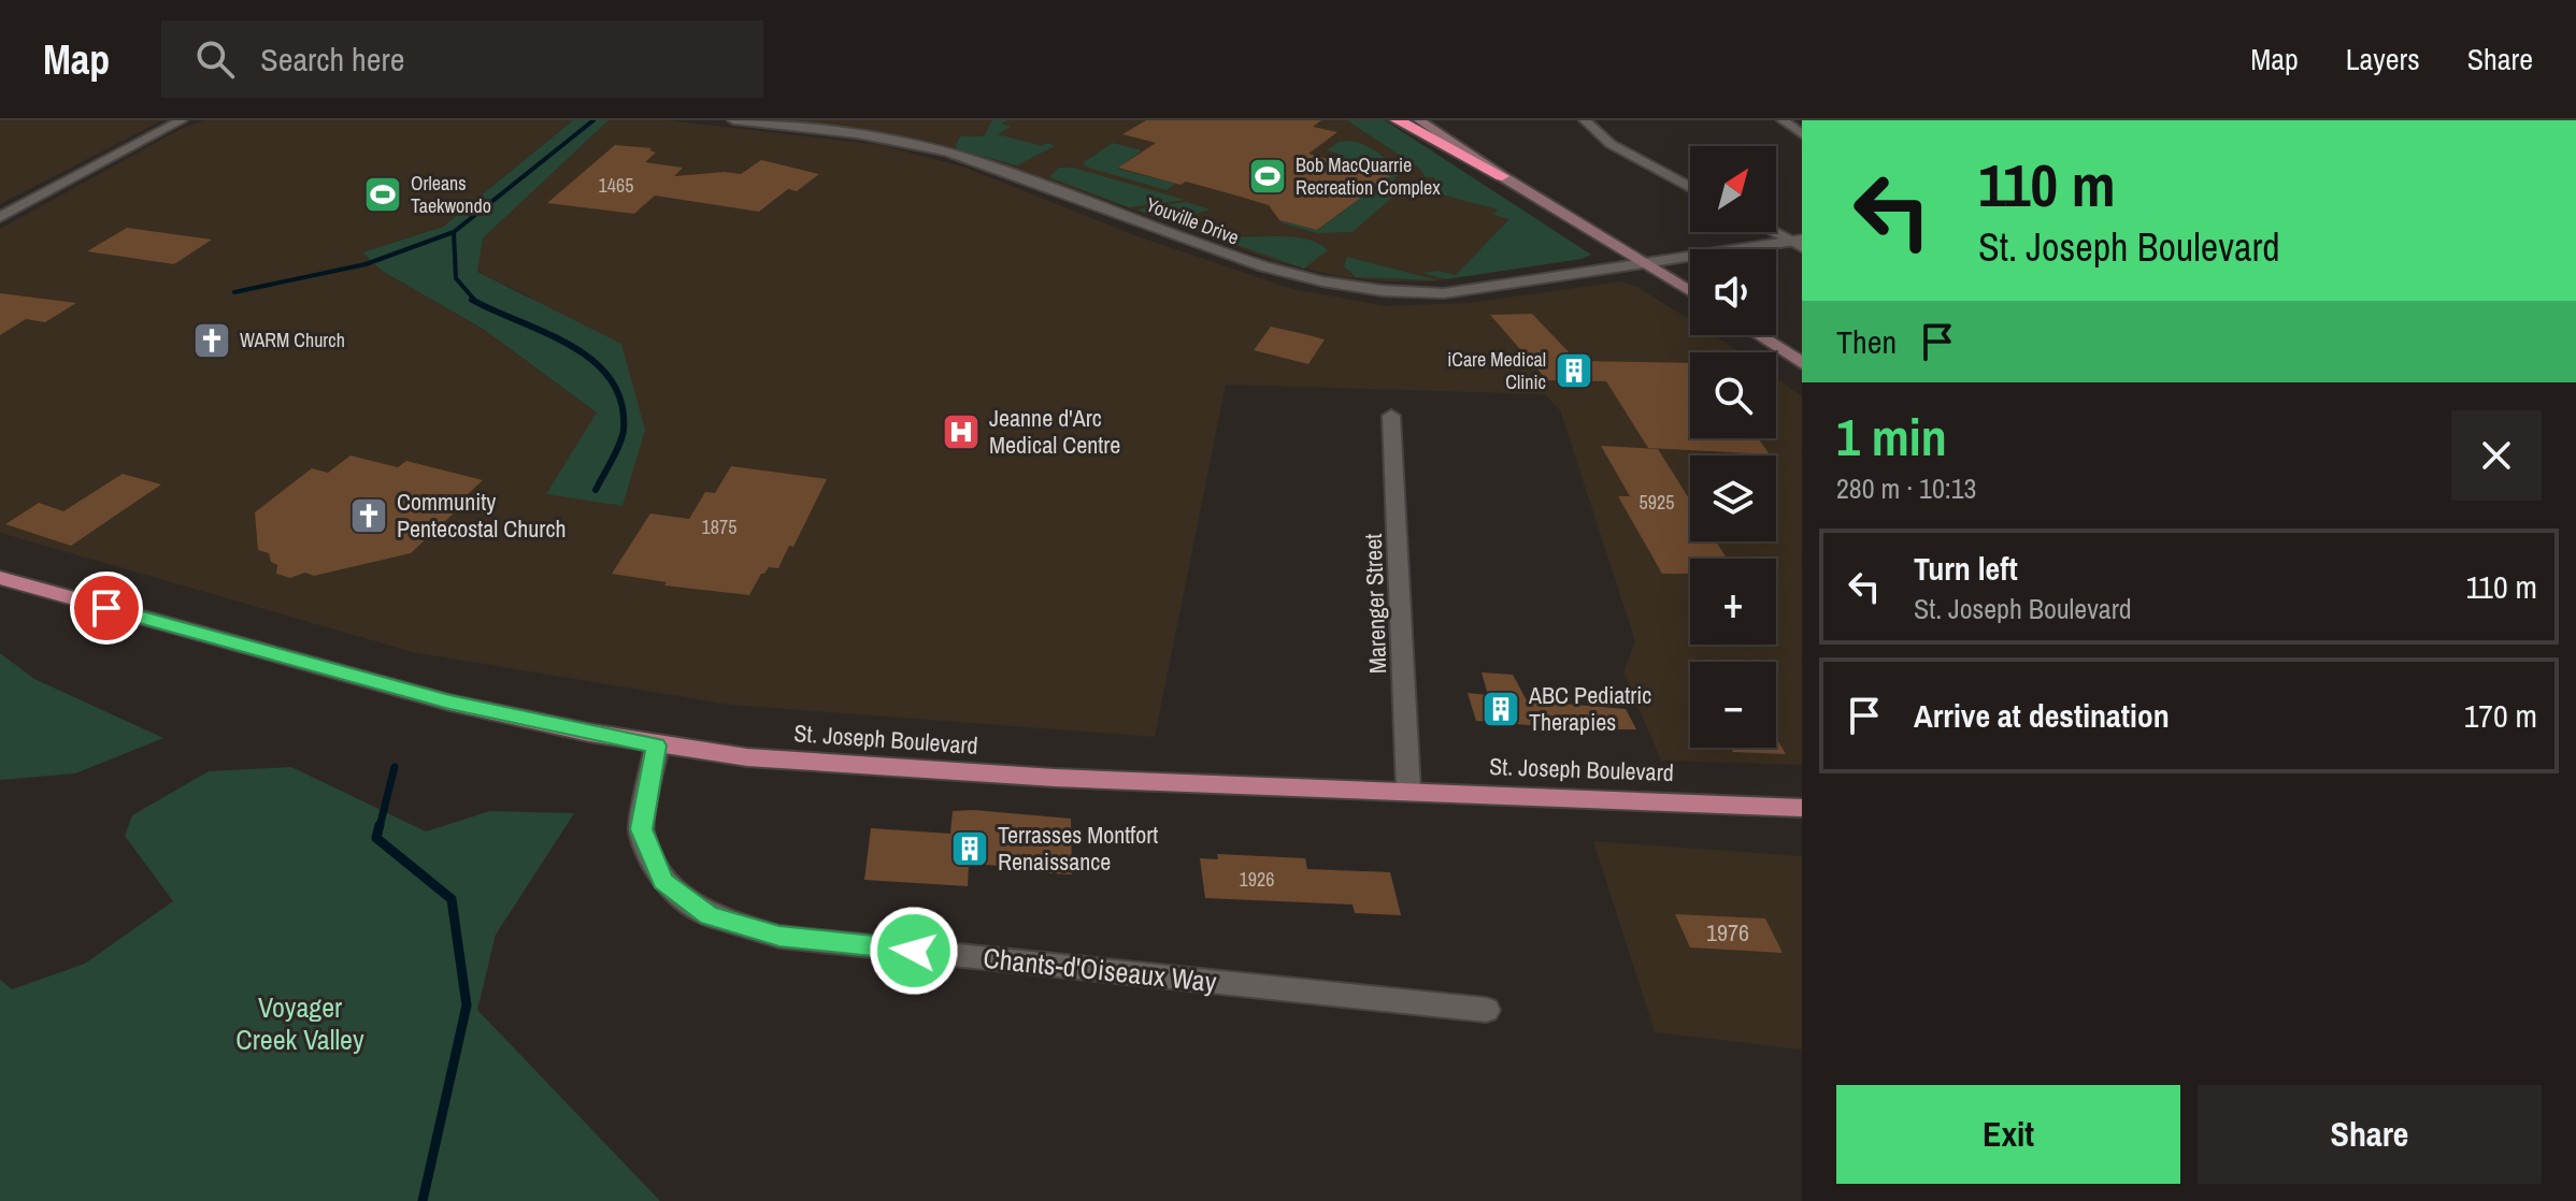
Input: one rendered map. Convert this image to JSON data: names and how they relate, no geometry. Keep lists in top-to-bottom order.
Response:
{
  "streets": {
    "main road": ["St. Joseph Boulevard"],
    "street": ["Youville Drive", "Marenger Street", "Chants-d'Oiseaux Way"]
  },
  "crossings": [
    ["Marenger Street", "St. Joseph Boulevard"],
    ["St. Joseph Boulevard", "Chants-d'Oiseaux Way"]
  ],
  "parks": ["Voyager Creek Valley"],
  "places": {
    "sports": ["Bob MacQuarrie Recreation Complex", "Orleans Taekwondo"],
    "church": ["WARM Church", "Community Pentecostal Church"],
    "building": ["iCare Medical Clinic", "ABC Pediatric Therapies", "Terrasses Montfort Renaissance"],
    "hospital": ["Jeanne d'Arc Medical Centre"]
  },
  "house_numbers": [
    "1465",
    "5925",
    "1875",
    "1926",
    "1976"
  ],
  "north": "top right",
  "page": {
    "header": "Map",
    "search": "Search here",
    "nav": ["Map", "Layers", "Share"],
    "turn": ["110 m", "St. Joseph Boulevard"],
    "map_buttons": ["+", "−"],
    "then": "Then",
    "heading": ["1 min", "280 m · 10:13"],
    "list": [
      {
        "name": "Turn left",
        "note": "St. Joseph Boulevard",
        "value": "110 m"
      },
      {
        "name": "Arrive at destination",
        "value": "170 m"
      }
    ],
    "buttons": ["Exit", "Share"]
  }
}
